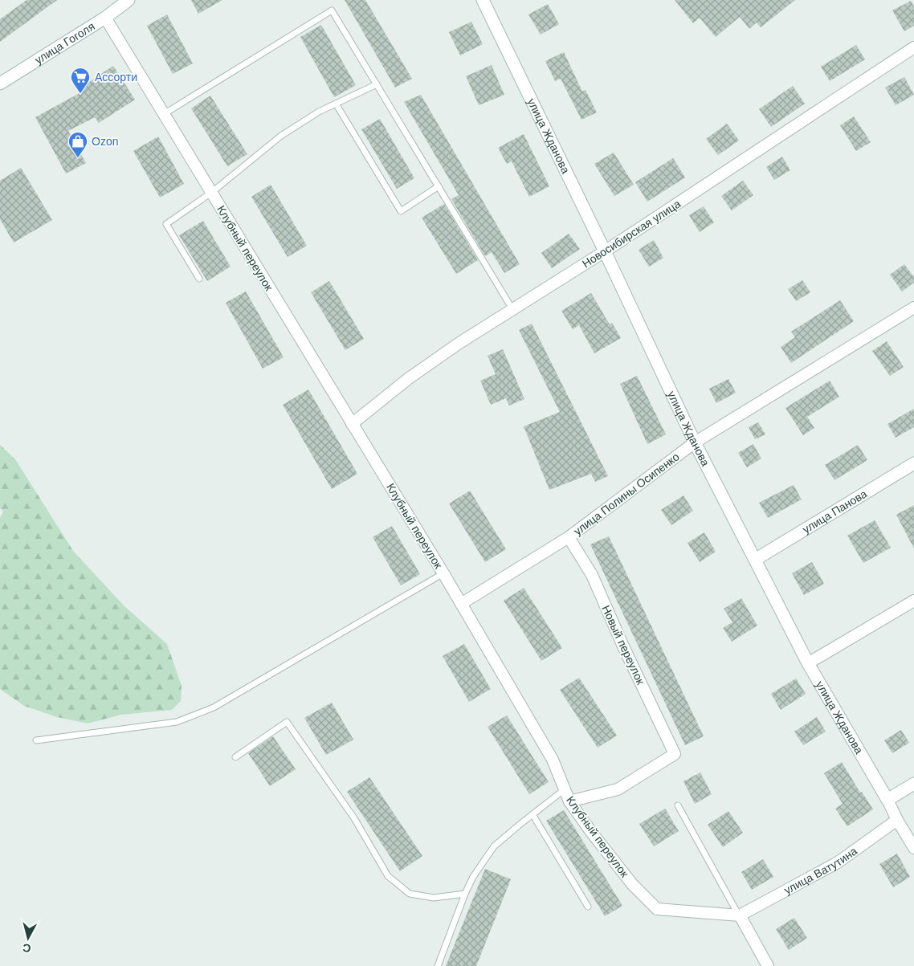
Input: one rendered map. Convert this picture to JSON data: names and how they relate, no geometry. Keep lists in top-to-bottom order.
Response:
{
  "streets": {
    "main road": ["улица Гоголя", "улица Жданова", "улица Панова"],
    "street": [
      "Новосибирская улица",
      "Клубный переулок",
      "улица Полины Осипенко",
      "Новый переулок",
      "улица Ватутина"
    ]
  },
  "crossings": [
    ["улица Гоголя", "Клубный переулок"],
    ["улица Жданова", "Новосибирская улица"],
    ["улица Жданова", "улица Полины Осипенко"],
    ["улица Жданова", "улица Панова"],
    ["улица Жданова", "улица Ватутина"],
    ["Новосибирская улица", "Клубный переулок"],
    ["Клубный переулок", "улица Полины Осипенко"],
    ["Клубный переулок", "Новый переулок"],
    ["Клубный переулок", "улица Ватутина"],
    ["улица Полины Осипенко", "Новый переулок"]
  ],
  "places": {
    "supermarket": ["Ассорти"],
    "shop": ["Ozon"]
  },
  "north": "bottom"
}
